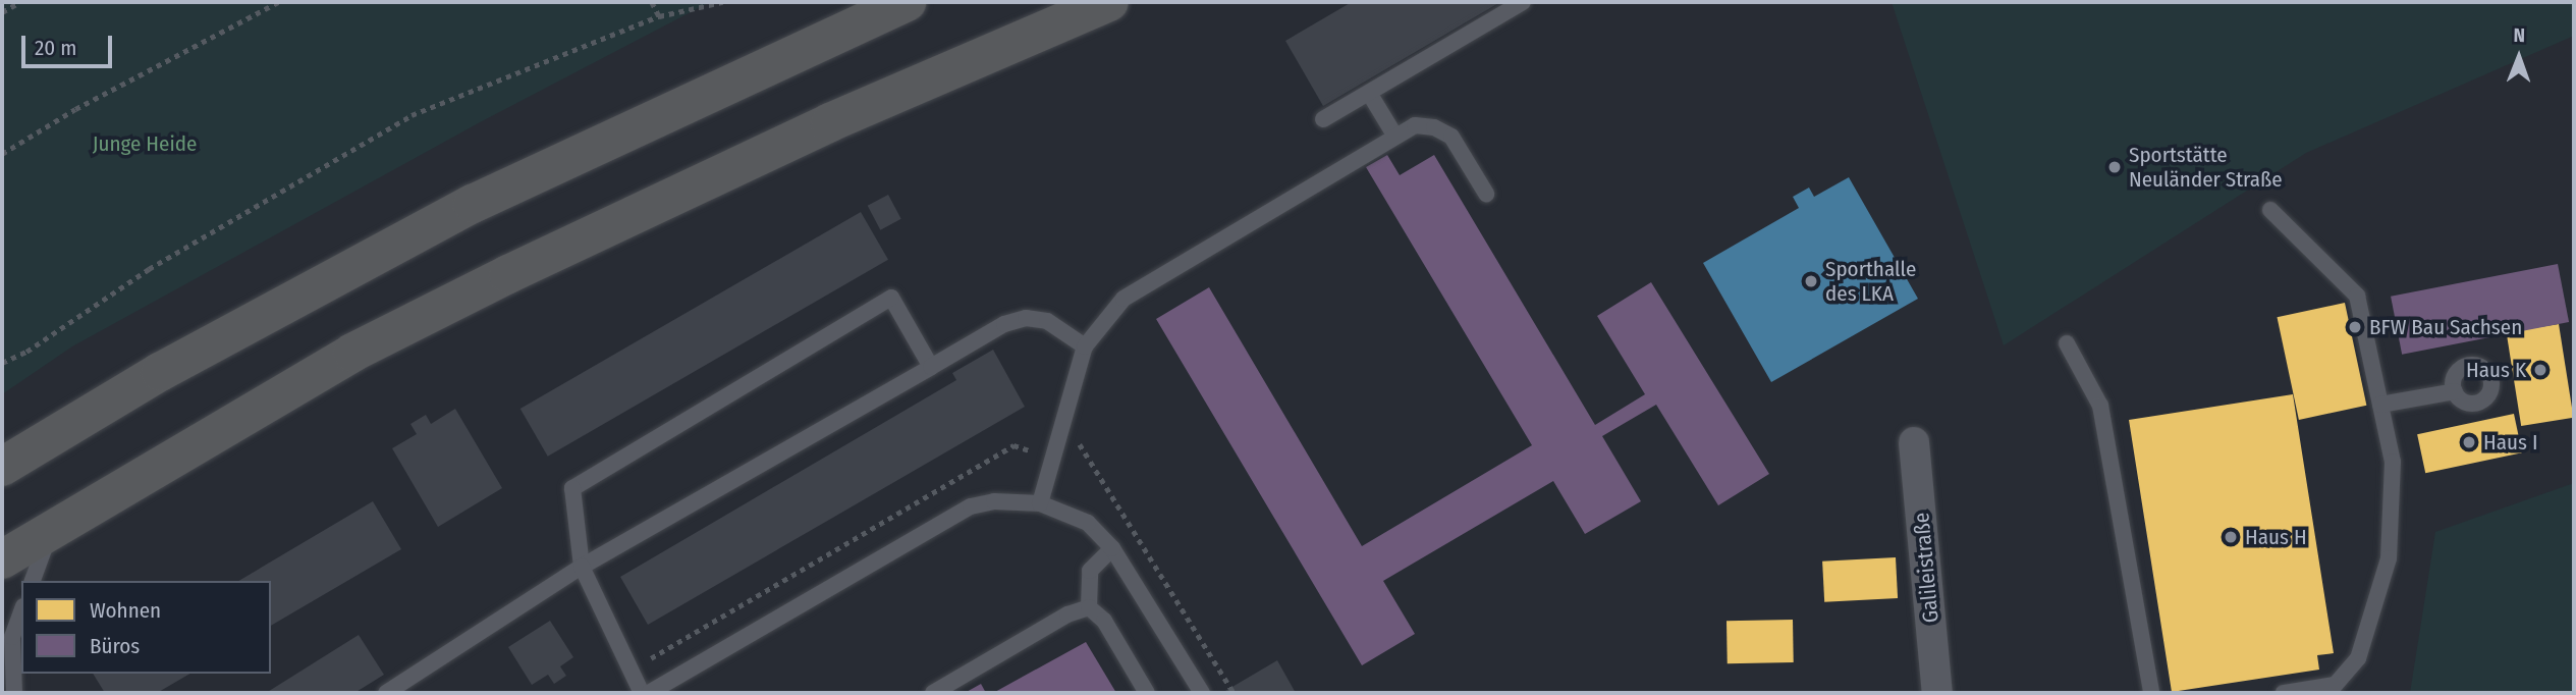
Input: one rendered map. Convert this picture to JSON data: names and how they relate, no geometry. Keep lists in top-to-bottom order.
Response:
{
  "streets": {
    "street": ["Galileistraße"]
  },
  "parks": ["Junge Heide"],
  "places": [
    "Sportstätte Neuländer Straße",
    "Sporthalle des LKA",
    "BFW Bau Sachsen",
    "Haus K",
    "Haus I",
    "Haus H"
  ],
  "legend": ["Wohnen", "Büros"],
  "scale_bar": "20 m",
  "north": "top"
}
